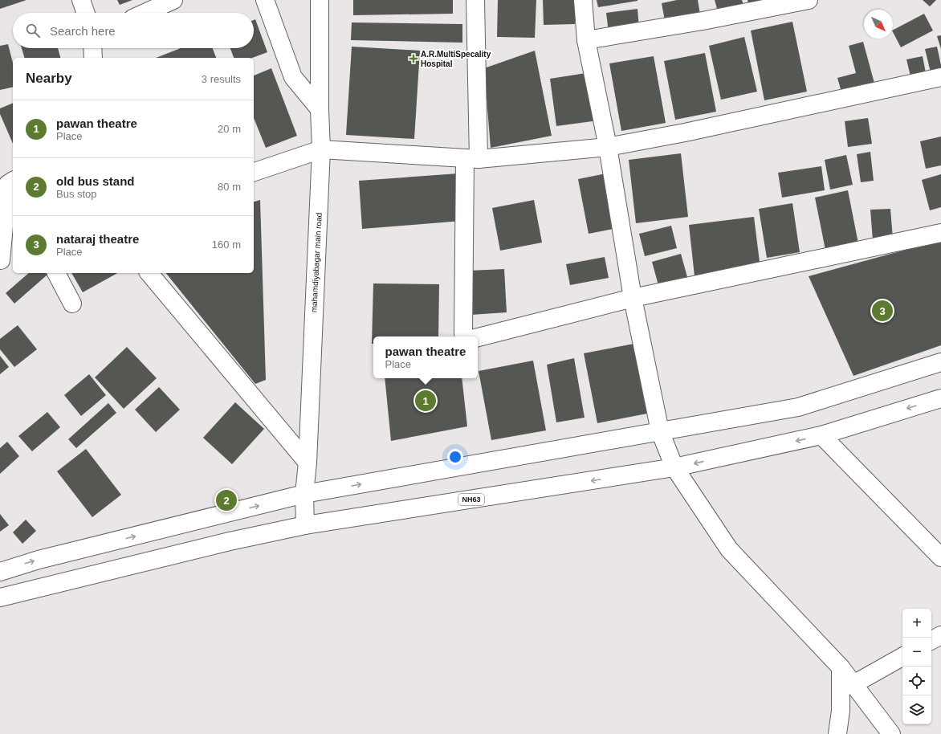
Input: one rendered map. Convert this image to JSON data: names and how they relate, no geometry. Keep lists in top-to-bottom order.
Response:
{
  "streets": {
    "main road": ["mahamdiyabagar main road", "NH63"]
  },
  "crossings": [
    ["mahamdiyabagar main road", "NH63"]
  ],
  "places": {
    "health": ["A.R.MultiSpecality Hospital"]
  },
  "north": "bottom right",
  "page": {
    "search": "Search here",
    "heading": ["Nearby", "3 results"],
    "list": [
      {
        "mark": "1",
        "name": "pawan theatre",
        "note": "Place",
        "value": "20 m"
      },
      {
        "mark": "2",
        "name": "old bus stand",
        "note": "Bus stop",
        "value": "80 m"
      },
      {
        "mark": "3",
        "name": "nataraj theatre",
        "note": "Place",
        "value": "160 m"
      }
    ],
    "pins": ["3", "1", "2"],
    "popup": ["pawan theatre", "Place"],
    "map_buttons": ["+", "−"]
  }
}
